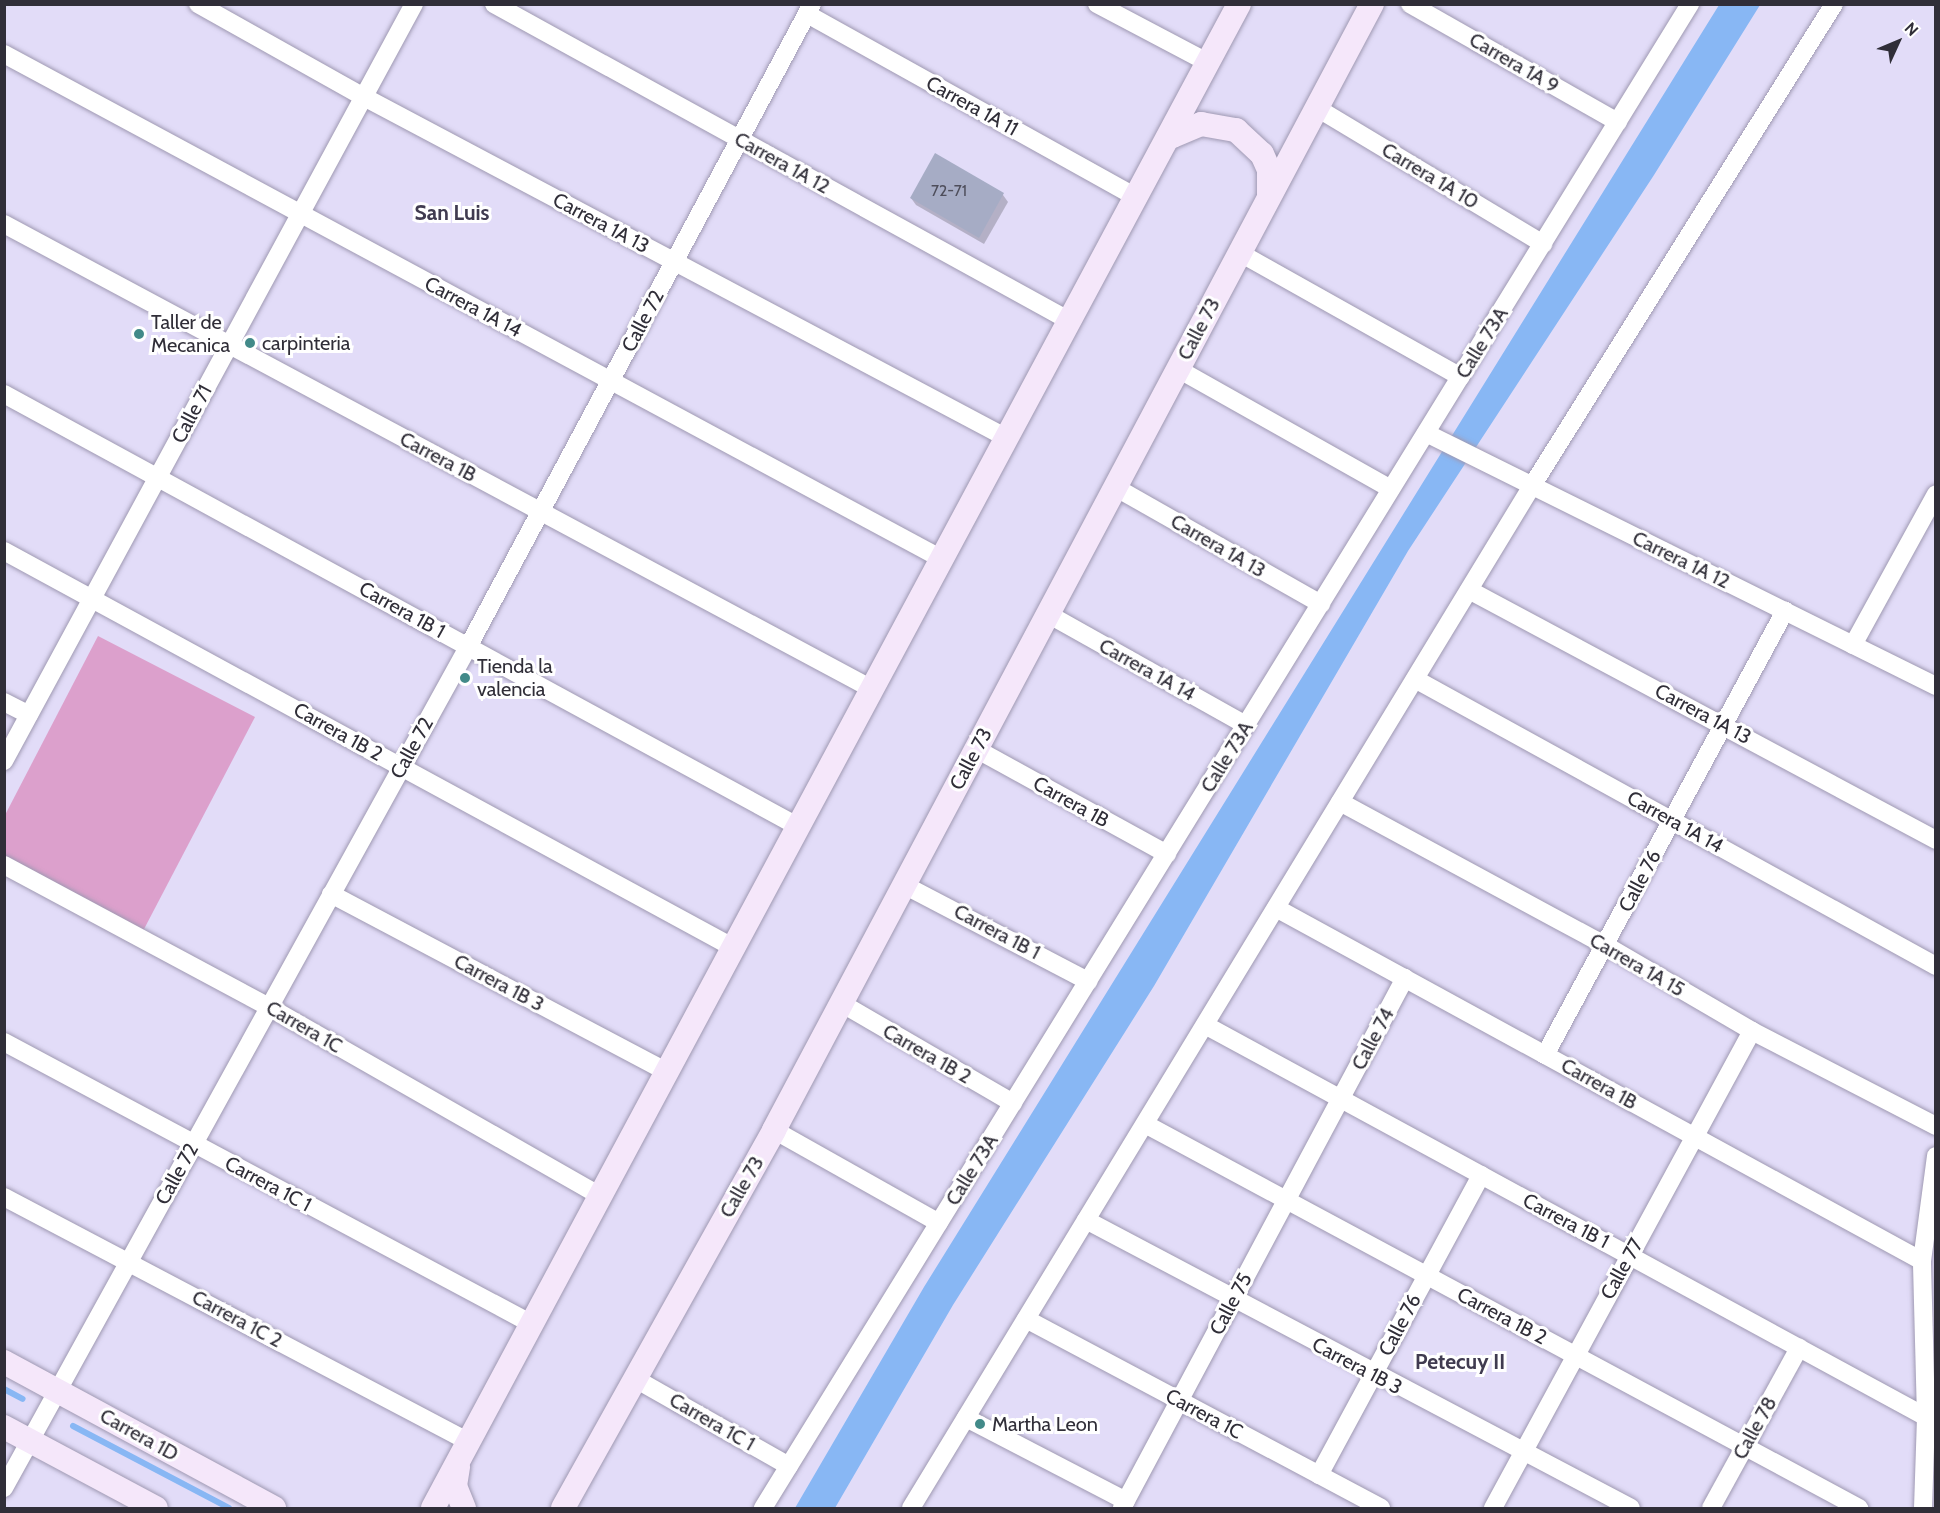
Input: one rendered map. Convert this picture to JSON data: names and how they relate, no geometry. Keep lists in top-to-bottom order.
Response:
{
  "streets": {
    "main road": ["Calle 73", "Carrera 1D"],
    "street": [
      "Carrera 1A 9",
      "Carrera 1A 11",
      "Carrera 1A 12",
      "Carrera 1A 10",
      "Carrera 1A 13",
      "Carrera 1A 14",
      "Calle 72",
      "Calle 73A",
      "Calle 71",
      "Carrera 1B",
      "Carrera 1B 1",
      "Carrera 1B 2",
      "Calle 76",
      "Carrera 1A 15",
      "Carrera 1B 3",
      "Carrera 1C",
      "Calle 74",
      "Carrera 1C 1",
      "Calle 77",
      "Calle 75",
      "Carrera 1C 2",
      "Calle 78"
    ]
  },
  "crossings": [
    ["Carrera 1A 9", "Calle 73A"],
    ["Carrera 1A 11", "Calle 72"],
    ["Carrera 1A 12", "Calle 72"],
    ["Carrera 1A 12", "Calle 73A"],
    ["Carrera 1A 12", "Calle 76"],
    ["Carrera 1A 10", "Calle 73"],
    ["Carrera 1A 10", "Calle 73A"],
    ["Carrera 1A 13", "Calle 72"],
    ["Carrera 1A 13", "Calle 73"],
    ["Carrera 1A 13", "Calle 73A"],
    ["Carrera 1A 13", "Calle 71"],
    ["Carrera 1A 13", "Calle 76"],
    ["Carrera 1A 14", "Calle 72"],
    ["Carrera 1A 14", "Calle 73"],
    ["Carrera 1A 14", "Calle 73A"],
    ["Carrera 1A 14", "Calle 71"],
    ["Carrera 1A 14", "Calle 76"],
    ["Calle 72", "Carrera 1B"],
    ["Calle 72", "Carrera 1B 1"],
    ["Calle 72", "Carrera 1B 2"],
    ["Calle 72", "Carrera 1B 3"],
    ["Calle 72", "Carrera 1C"],
    ["Calle 72", "Carrera 1C 1"],
    ["Calle 72", "Carrera 1C 2"],
    ["Calle 72", "Carrera 1D"],
    ["Calle 73", "Carrera 1B"],
    ["Calle 73", "Carrera 1B 1"],
    ["Calle 73", "Carrera 1B 2"],
    ["Calle 73", "Carrera 1C 1"],
    ["Calle 73A", "Carrera 1B"],
    ["Calle 73A", "Carrera 1B 1"],
    ["Calle 73A", "Carrera 1B 2"],
    ["Calle 73A", "Carrera 1C 1"],
    ["Calle 71", "Carrera 1B"],
    ["Calle 71", "Carrera 1B 1"],
    ["Calle 71", "Carrera 1B 2"],
    ["Carrera 1B", "Calle 76"],
    ["Carrera 1B", "Calle 74"],
    ["Carrera 1B", "Calle 77"],
    ["Carrera 1B 1", "Calle 76"],
    ["Carrera 1B 1", "Calle 74"],
    ["Carrera 1B 1", "Calle 77"],
    ["Carrera 1B 1", "Calle 75"],
    ["Carrera 1B 1", "Calle 78"],
    ["Carrera 1B 2", "Calle 76"],
    ["Carrera 1B 2", "Calle 77"],
    ["Carrera 1B 2", "Calle 75"],
    ["Carrera 1B 2", "Calle 78"],
    ["Calle 76", "Carrera 1A 15"],
    ["Calle 76", "Carrera 1B 3"],
    ["Calle 76", "Carrera 1C"],
    ["Carrera 1A 15", "Calle 77"],
    ["Carrera 1B 3", "Calle 77"],
    ["Carrera 1B 3", "Calle 75"],
    ["Carrera 1C", "Calle 75"],
    ["Calle 74", "Calle 75"]
  ],
  "districts": ["San Luis", "Petecuy II"],
  "places": [
    "Taller de Mecanica",
    "carpinteria",
    "Tienda la valencia",
    "Martha Leon"
  ],
  "house_numbers": ["72-71"],
  "north": "top right"
}
